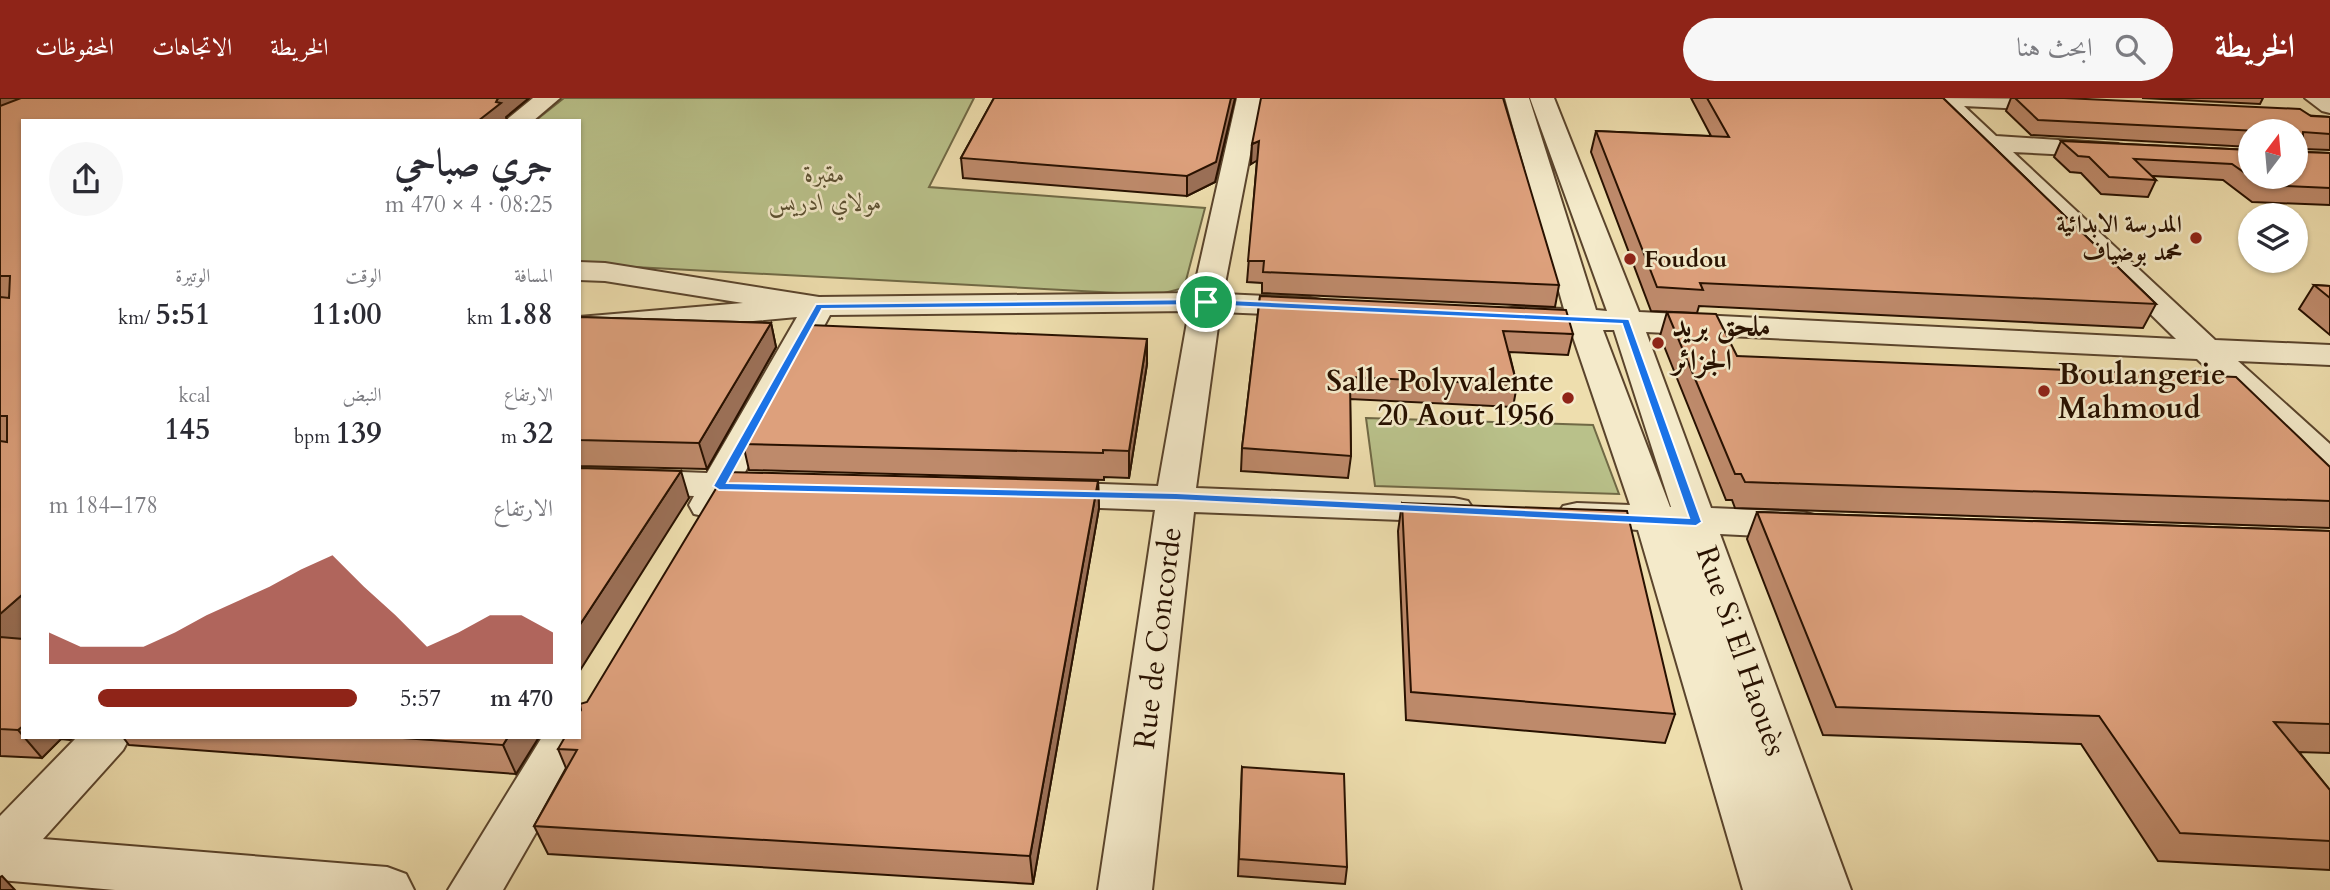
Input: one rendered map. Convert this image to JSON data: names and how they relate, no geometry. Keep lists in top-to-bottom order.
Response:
{
  "streets": {
    "street": ["Rue de Concorde", "Rue Si El Haouès"]
  },
  "parks": ["مقبرة مولاي ادريس"],
  "places": [
    "المدرسة الابدائية محمد بوضياف",
    "Foudou",
    "ملحق بريد الجزائر",
    "Boulangerie Mahmoud",
    "Salle Polyvalente 20 Aout 1956"
  ],
  "north": "top",
  "page": {
    "header": "الخريطة",
    "search": "ابحث هنا",
    "nav": ["الخريطة", "الاتجاهات", "المحفوظات"],
    "heading": ["جري صباحي", "08:25 · 4 × 470 m"],
    "stats": [
      ["المسافة", "1.88 km"],
      ["الوقت", "11:00"],
      ["الوتيرة", "5:51 /km"],
      ["الارتفاع", "32 m"],
      ["النبض", "139 bpm"],
      ["kcal", "145"]
    ],
    "chart": ["الارتفاع", "178–184 m"],
    "list": [
      {
        "name": "470 m",
        "note": "5:57"
      }
    ]
  }
}
